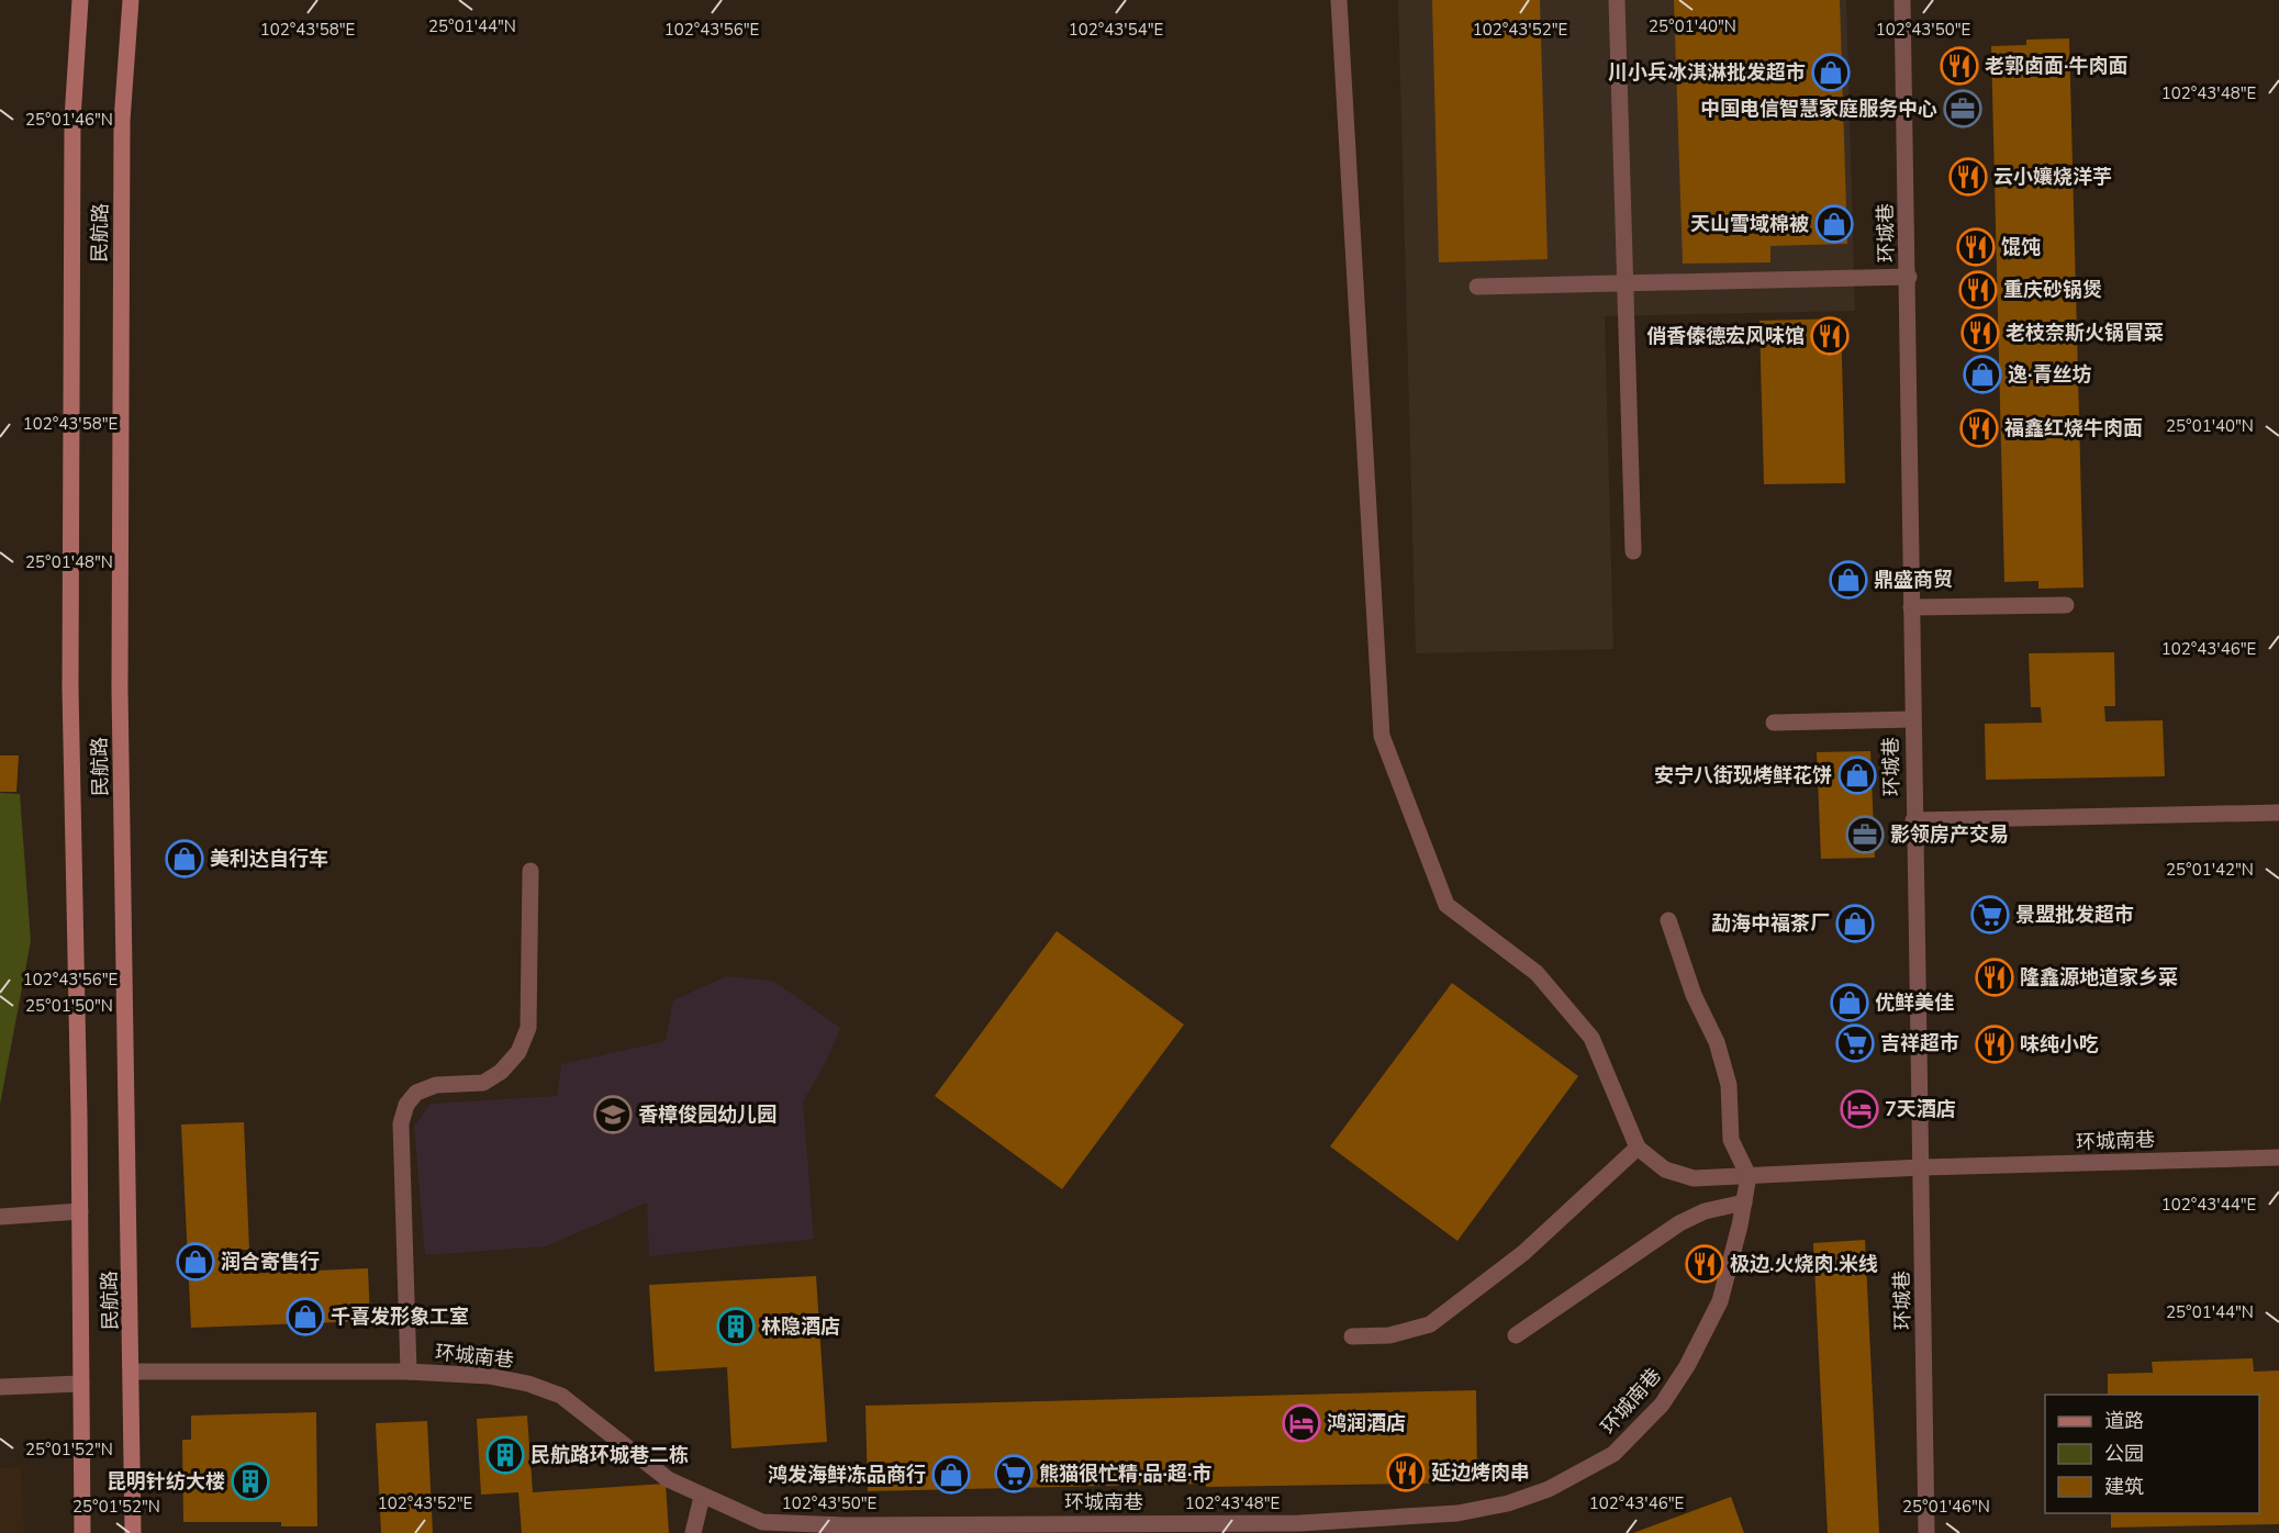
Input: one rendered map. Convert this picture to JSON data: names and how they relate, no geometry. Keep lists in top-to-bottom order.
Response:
{
  "streets": {
    "main road": ["民航路"],
    "street": ["环城巷", "环城南巷"]
  },
  "crossings": [
    ["民航路", "环城南巷"],
    ["环城巷", "环城南巷"]
  ],
  "places": {
    "restaurant": [
      "老郭卤面·牛肉面",
      "云小孃烧洋芋",
      "馄饨",
      "重庆砂锅煲",
      "老枝奈斯火锅冒菜",
      "俏香傣德宏风味馆",
      "福鑫红烧牛肉面",
      "隆鑫源地道家乡菜",
      "味纯小吃",
      "极边.火烧肉.米线",
      "延边烤肉串"
    ],
    "shop": [
      "川小兵冰淇淋批发超市",
      "天山雪域棉被",
      "逸·青丝坊",
      "鼎盛商贸",
      "安宁八街现烤鲜花饼",
      "美利达自行车",
      "勐海中福茶厂",
      "优鲜美佳",
      "润合寄售行",
      "千喜发形象工室",
      "鸿发海鲜冻品商行"
    ],
    "office": ["中国电信智慧家庭服务中心", "影领房产交易"],
    "supermarket": ["景盟批发超市", "吉祥超市", "熊猫很忙精·品·超·市"],
    "hotel": ["7天酒店", "鸿润酒店"],
    "school or university": ["香樟俊园幼儿园"],
    "building": ["林隐酒店", "民航路环城巷二栋", "昆明针纺大楼"]
  },
  "legend": ["道路", "公园", "建筑"],
  "coordinates": [
    "25°01'44\"N",
    "25°01'40\"N",
    "102°43'58\"E",
    "102°43'54\"E",
    "102°43'52\"E",
    "102°43'50\"E",
    "102°43'56\"E",
    "102°43'48\"E",
    "25°01'46\"N",
    "25°01'48\"N",
    "102°43'46\"E",
    "25°01'42\"N",
    "25°01'50\"N",
    "102°43'44\"E",
    "25°01'52\"N"
  ]
}
